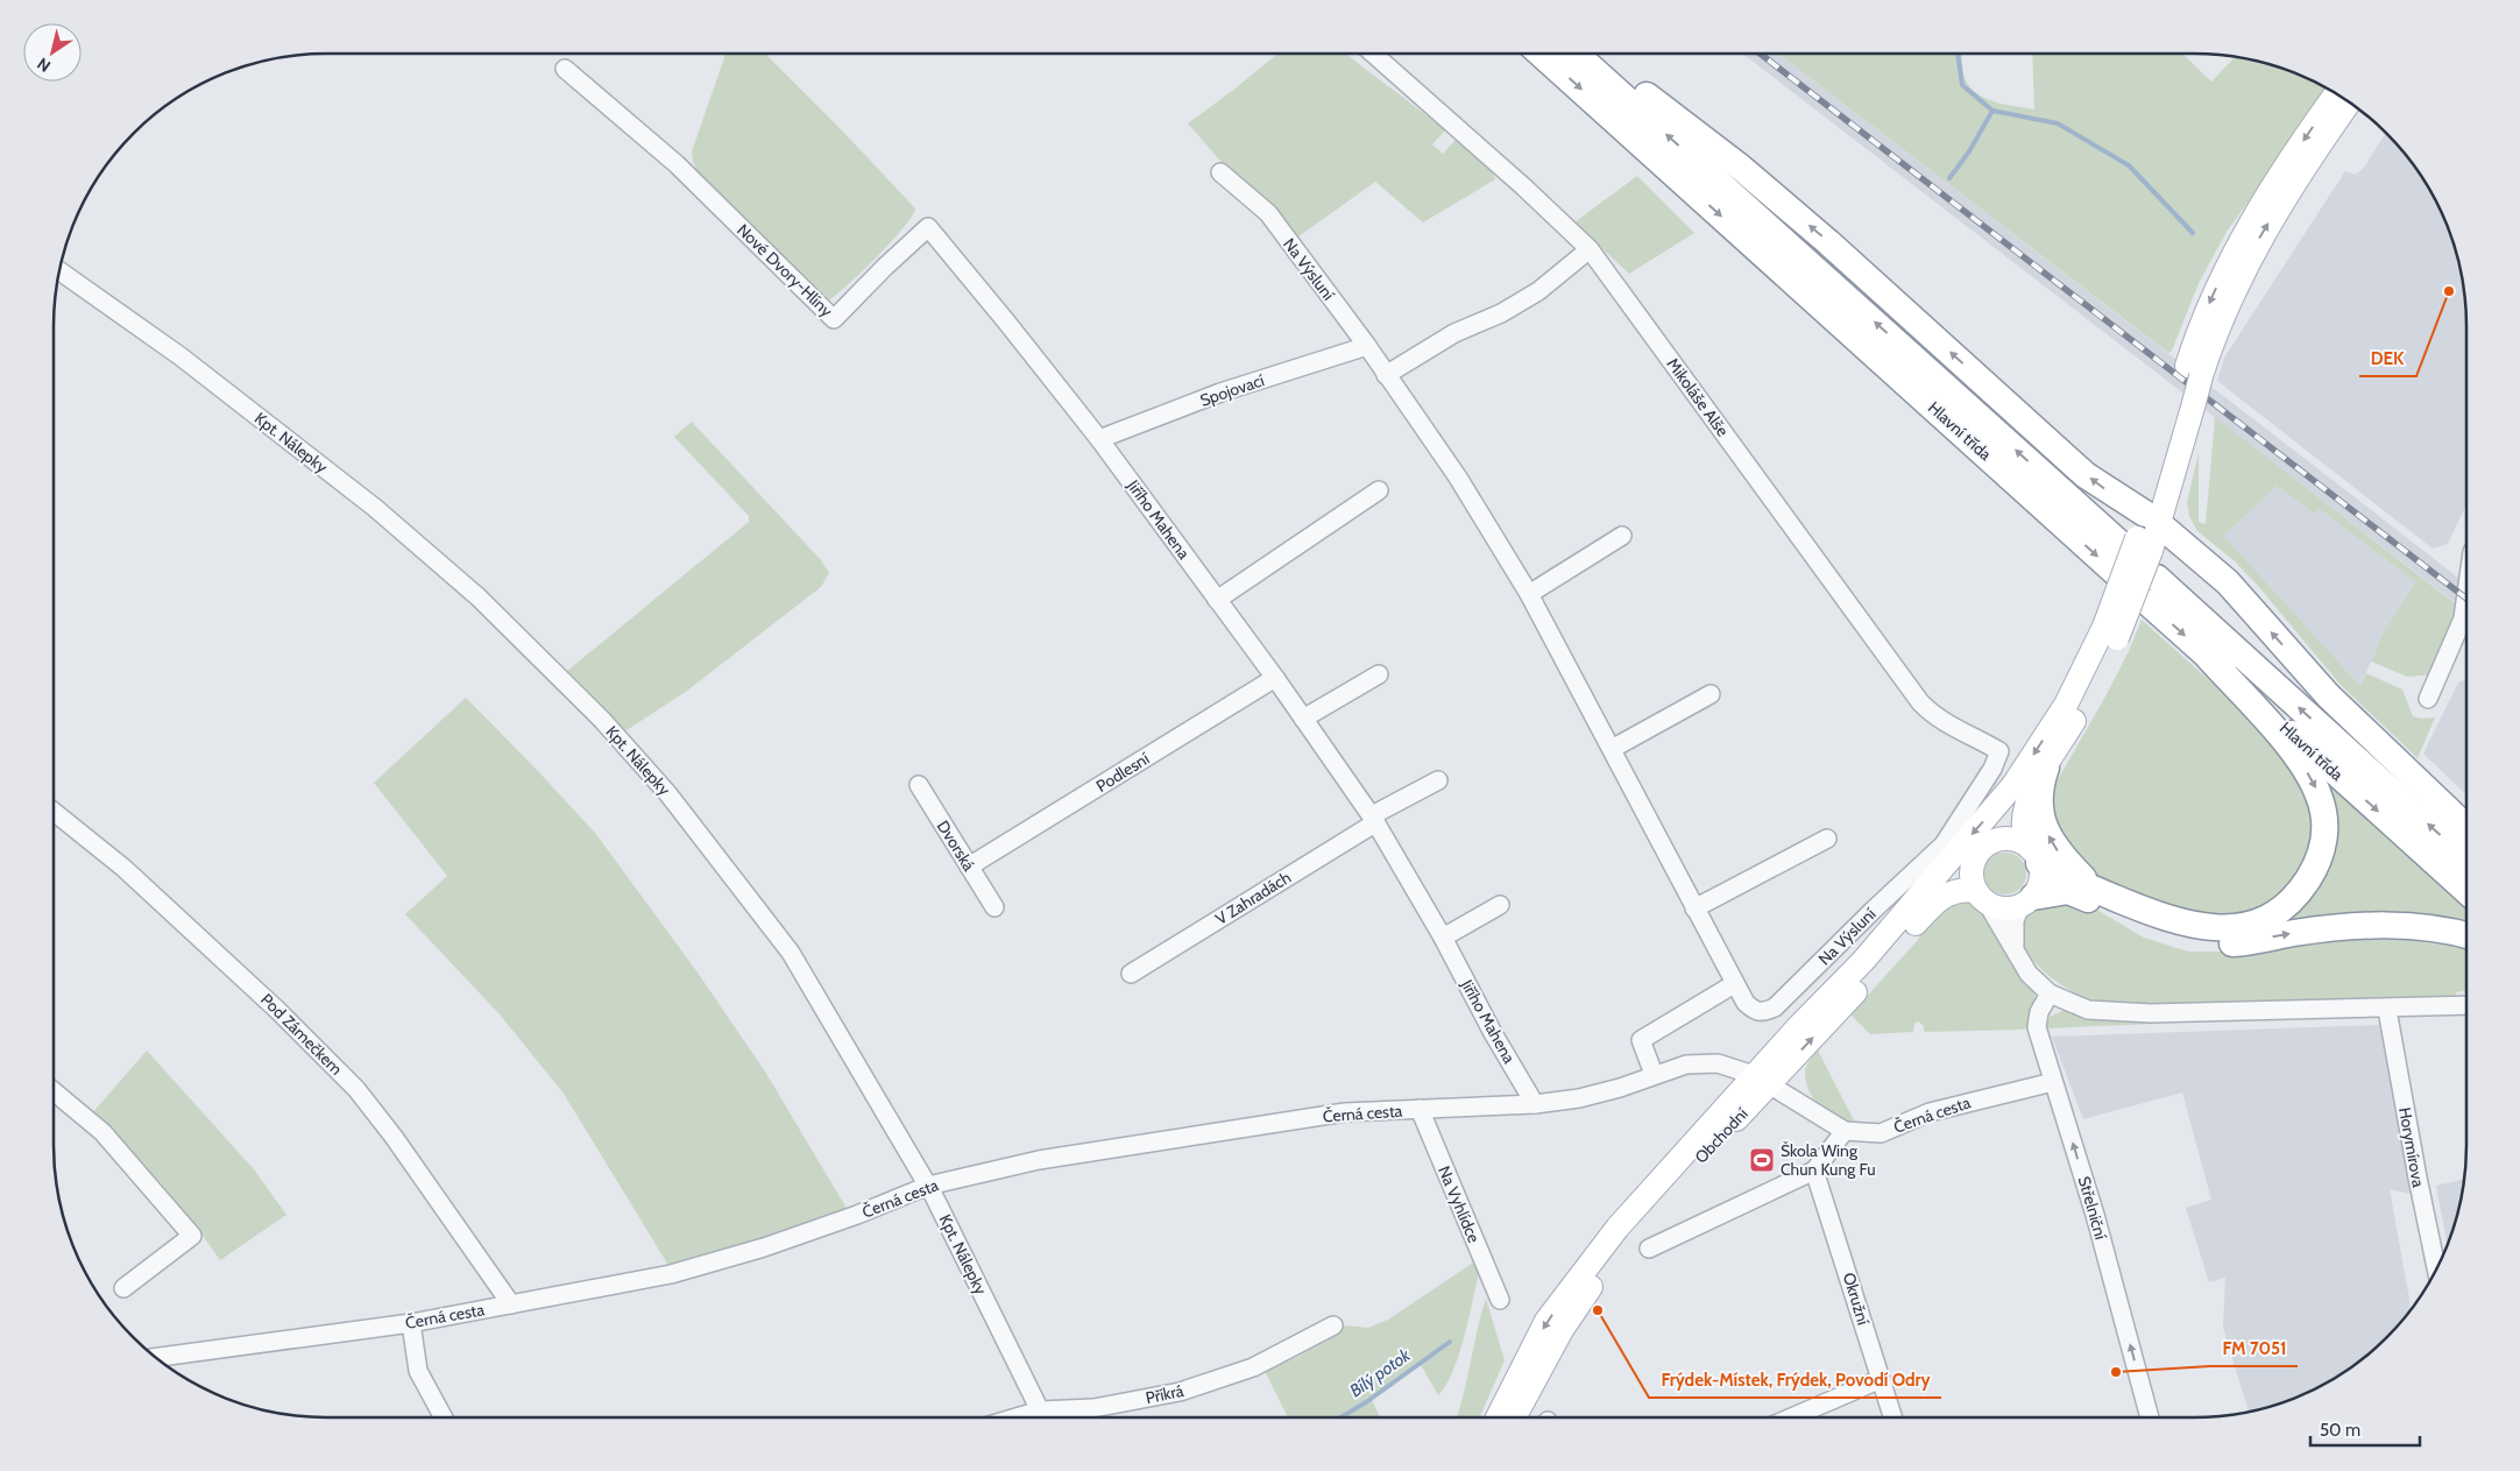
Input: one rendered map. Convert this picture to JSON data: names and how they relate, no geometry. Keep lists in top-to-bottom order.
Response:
{
  "streets": {
    "highway": ["Hlavní třída"],
    "main road": ["Obchodní"],
    "street": [
      "Na Výsluní",
      "Nové Dvory-Hlíny",
      "Spojovací",
      "Mikoláše Alše",
      "Kpt. Nálepky",
      "Jiřího Mahena",
      "Podlesní",
      "Dvorská",
      "V Zahradách",
      "Pod Zámečkem",
      "Černá cesta",
      "Horymírova",
      "Na Vyhlídce",
      "Střelniční",
      "Okružní",
      "Příkrá"
    ]
  },
  "crossings": [
    ["Na Výsluní", "Spojovací"],
    ["Na Výsluní", "Mikoláše Alše"],
    ["Nové Dvory-Hlíny", "Spojovací"],
    ["Nové Dvory-Hlíny", "Jiřího Mahena"],
    ["Spojovací", "Jiřího Mahena"],
    ["Kpt. Nálepky", "Černá cesta"],
    ["Kpt. Nálepky", "Příkrá"],
    ["Jiřího Mahena", "Podlesní"],
    ["Jiřího Mahena", "V Zahradách"],
    ["Jiřího Mahena", "Černá cesta"],
    ["Podlesní", "Dvorská"],
    ["Pod Zámečkem", "Černá cesta"],
    ["Černá cesta", "Obchodní"],
    ["Černá cesta", "Na Vyhlídce"],
    ["Černá cesta", "Střelniční"]
  ],
  "one_way": ["Střelniční"],
  "water": ["Bílý potok"],
  "places": {
    "other": ["DEK", "Frýdek-Místek, Frýdek, Povodí Odry", "FM 7051"],
    "sports": ["Škola Wing Chun Kung Fu"]
  },
  "scale_bar": "50 m",
  "north": "bottom left"
}
